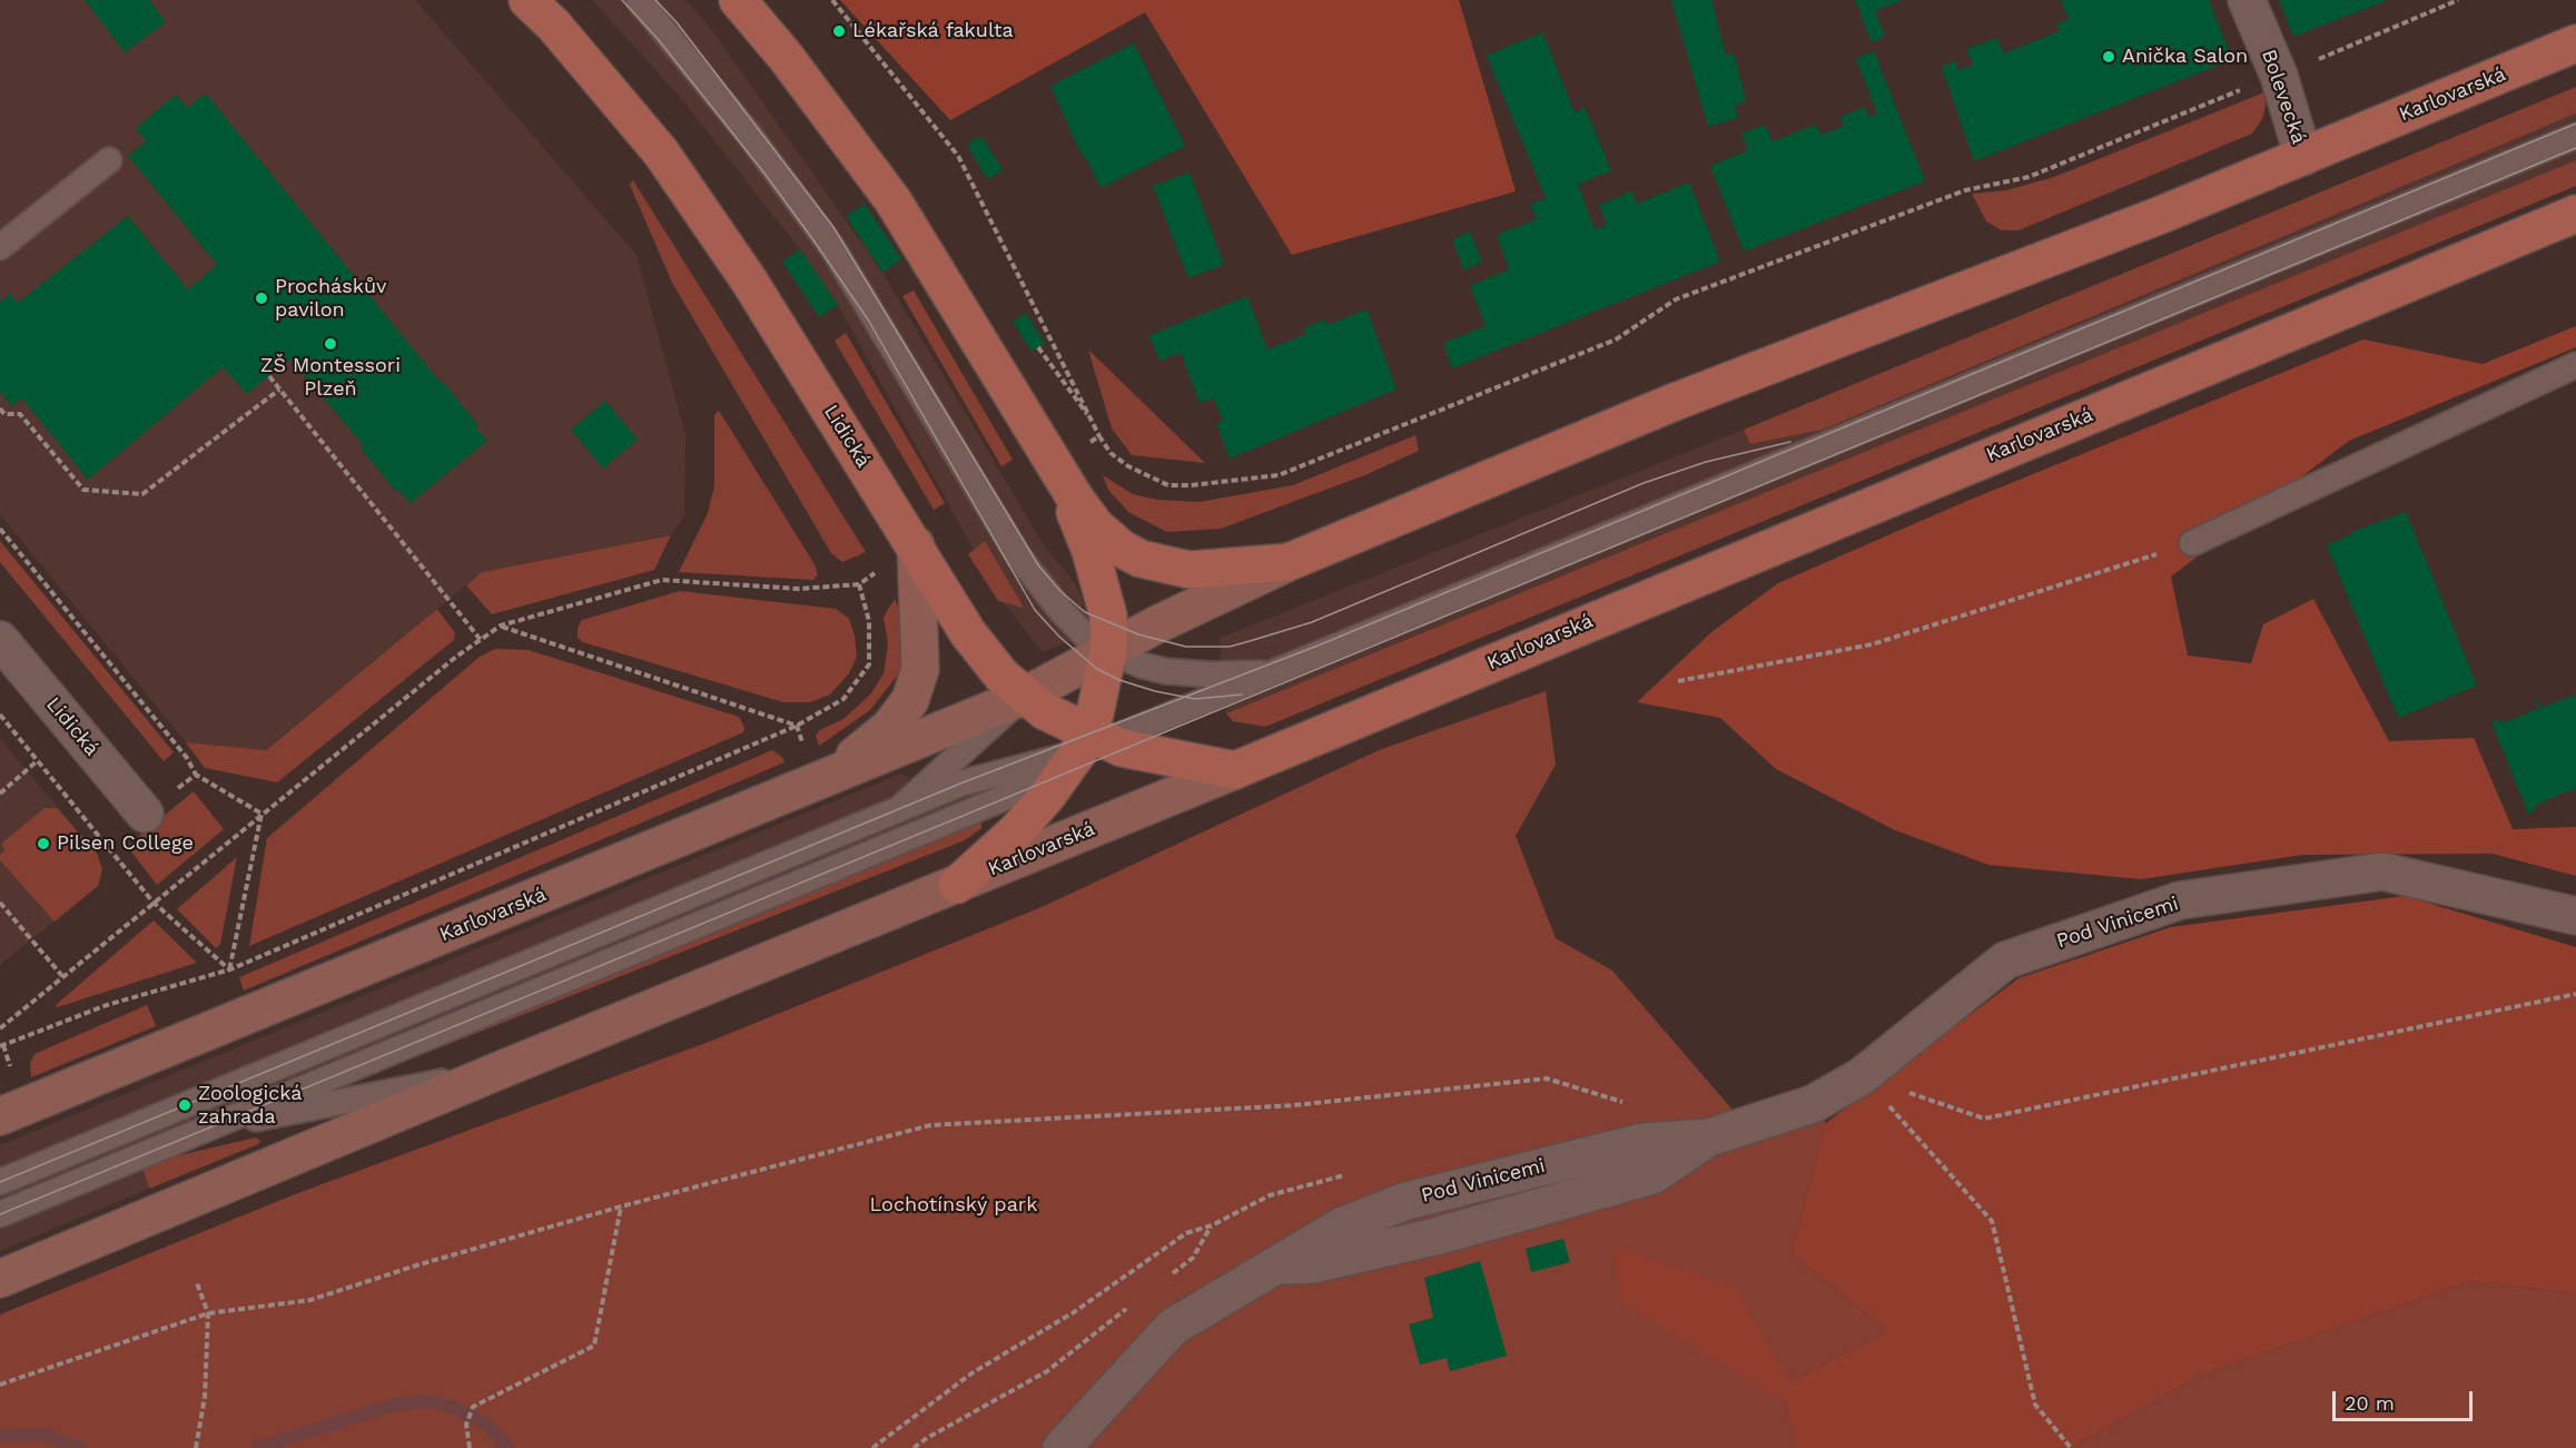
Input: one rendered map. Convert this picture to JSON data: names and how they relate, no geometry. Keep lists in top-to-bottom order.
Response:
{
  "streets": {
    "main road": ["Karlovarská", "Lidická"],
    "street": ["Bolevecká", "Pod Vinicemi"]
  },
  "crossings": [
    ["Karlovarská", "Bolevecká"],
    ["Karlovarská", "Lidická"]
  ],
  "parks": ["Lochotínský park"],
  "places": [
    "Lékařská fakulta",
    "Anička Salon",
    "Procháskův pavilon",
    "ZŠ Montessori Plzeň",
    "Pilsen College",
    "Zoologická zahrada"
  ],
  "scale_bar": "20 m"
}
